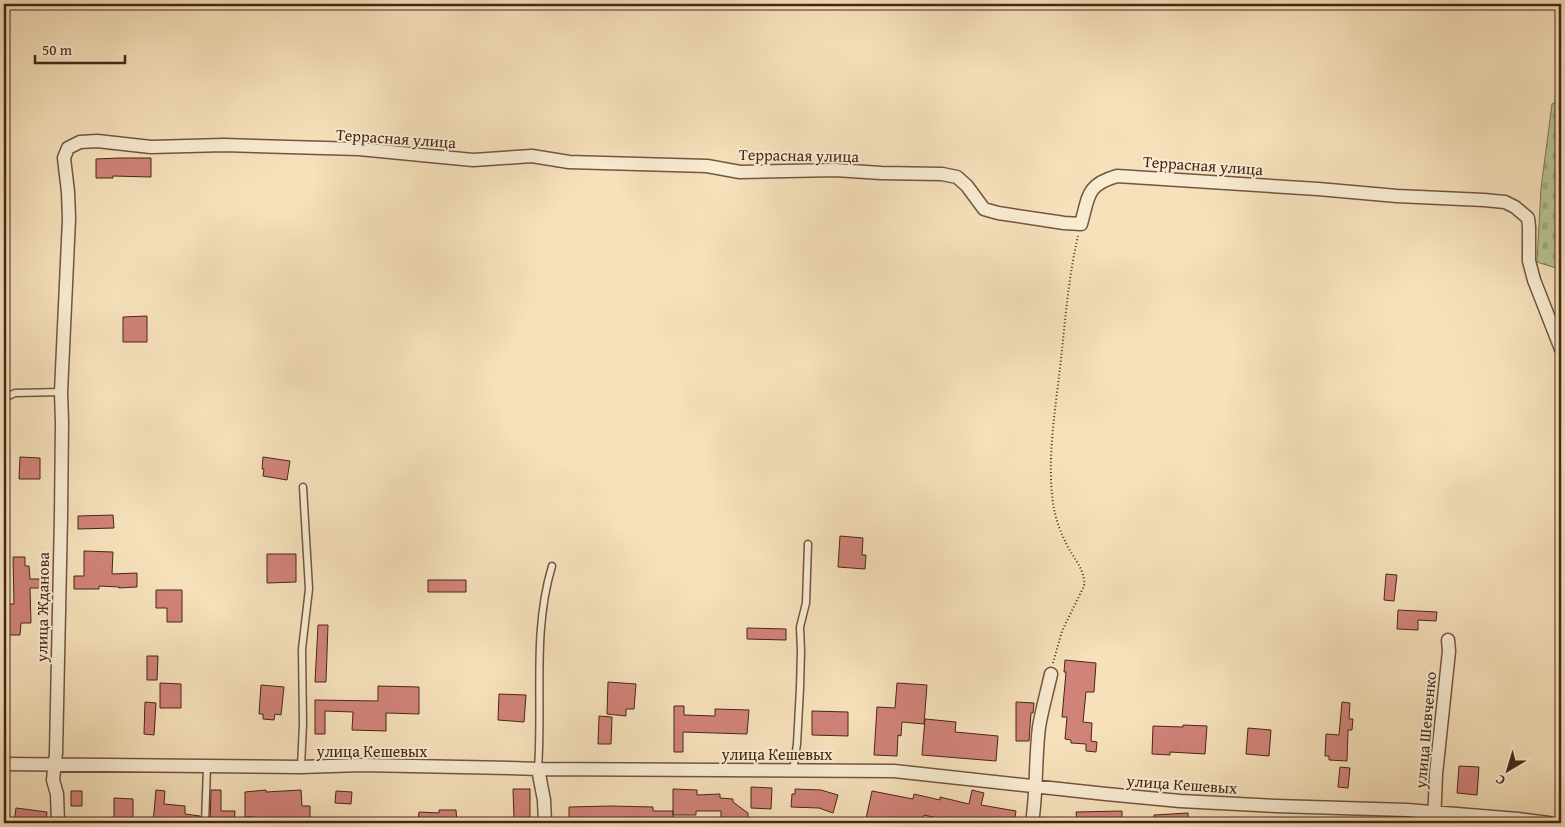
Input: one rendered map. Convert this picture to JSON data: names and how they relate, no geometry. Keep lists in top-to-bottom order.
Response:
{
  "streets": {
    "street": [
      "Террасная улица",
      "улица Жданова",
      "улица Шевченко",
      "улица Кешевых"
    ]
  },
  "crossings": [
    ["Террасная улица", "улица Жданова"],
    ["улица Жданова", "улица Кешевых"],
    ["улица Шевченко", "улица Кешевых"]
  ],
  "scale_bar": "50 m",
  "north": "bottom left"
}
